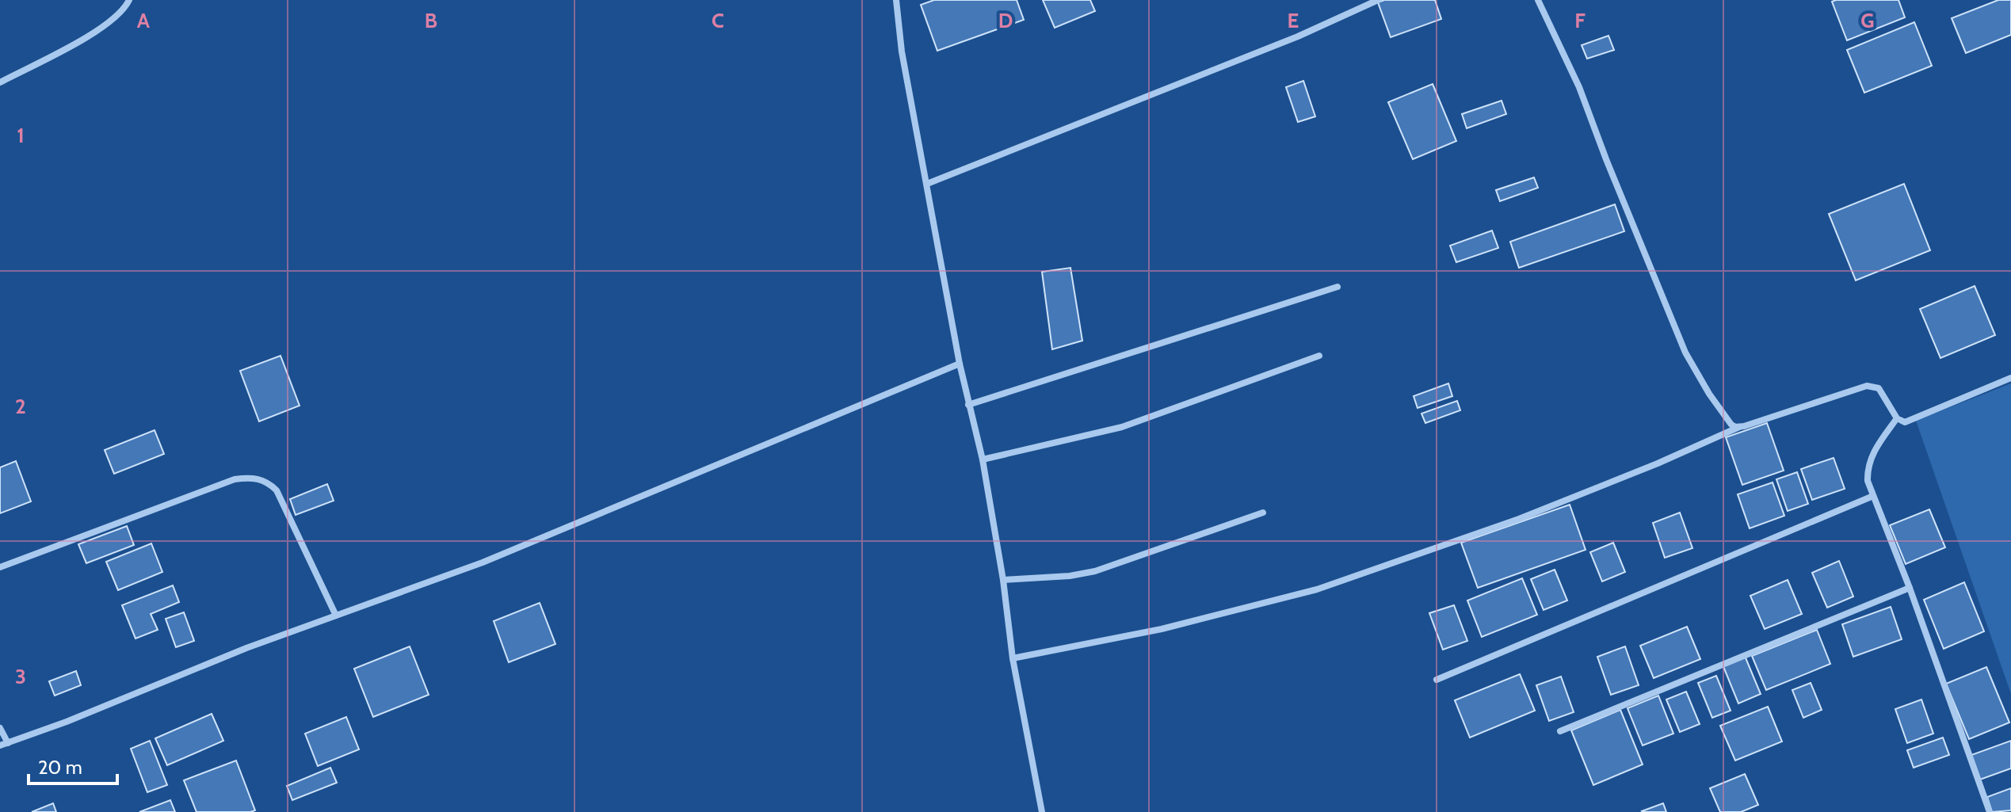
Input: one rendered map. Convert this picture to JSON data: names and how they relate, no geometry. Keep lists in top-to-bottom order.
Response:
{
  "scale_bar": "20 m",
  "grid": {
    "columns": [
      "A",
      "B",
      "C",
      "D",
      "E",
      "F",
      "G"
    ],
    "rows": ["1", "2", "3"]
  }
}
